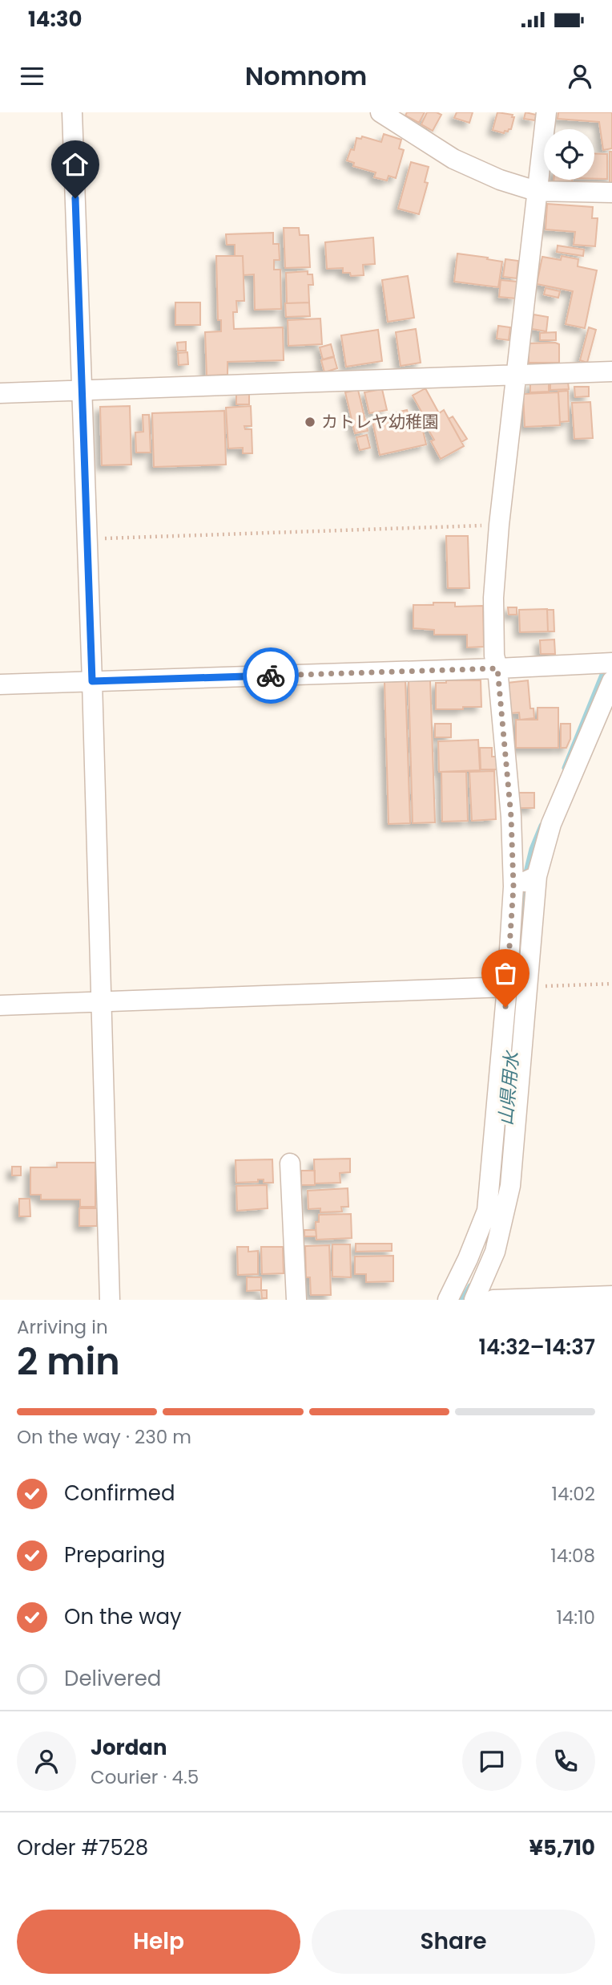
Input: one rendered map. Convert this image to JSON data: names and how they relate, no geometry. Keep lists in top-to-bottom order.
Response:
{
  "water": ["山県用水"],
  "places": ["カトレヤ幼稚園"],
  "page": {
    "status": "14:30",
    "header": "Nomnom",
    "heading": ["2 min", "Arriving in", "14:32–14:37"],
    "panel": [
      "Jordan",
      "Courier · 4.5",
      "Order #7528",
      "¥5,710"
    ],
    "bar": "On the way · 230 m",
    "list": [
      ["Confirmed", "14:02"],
      ["Preparing", "14:08"],
      ["On the way", "14:10"],
      "Delivered"
    ],
    "buttons": ["Help", "Share"]
  }
}
